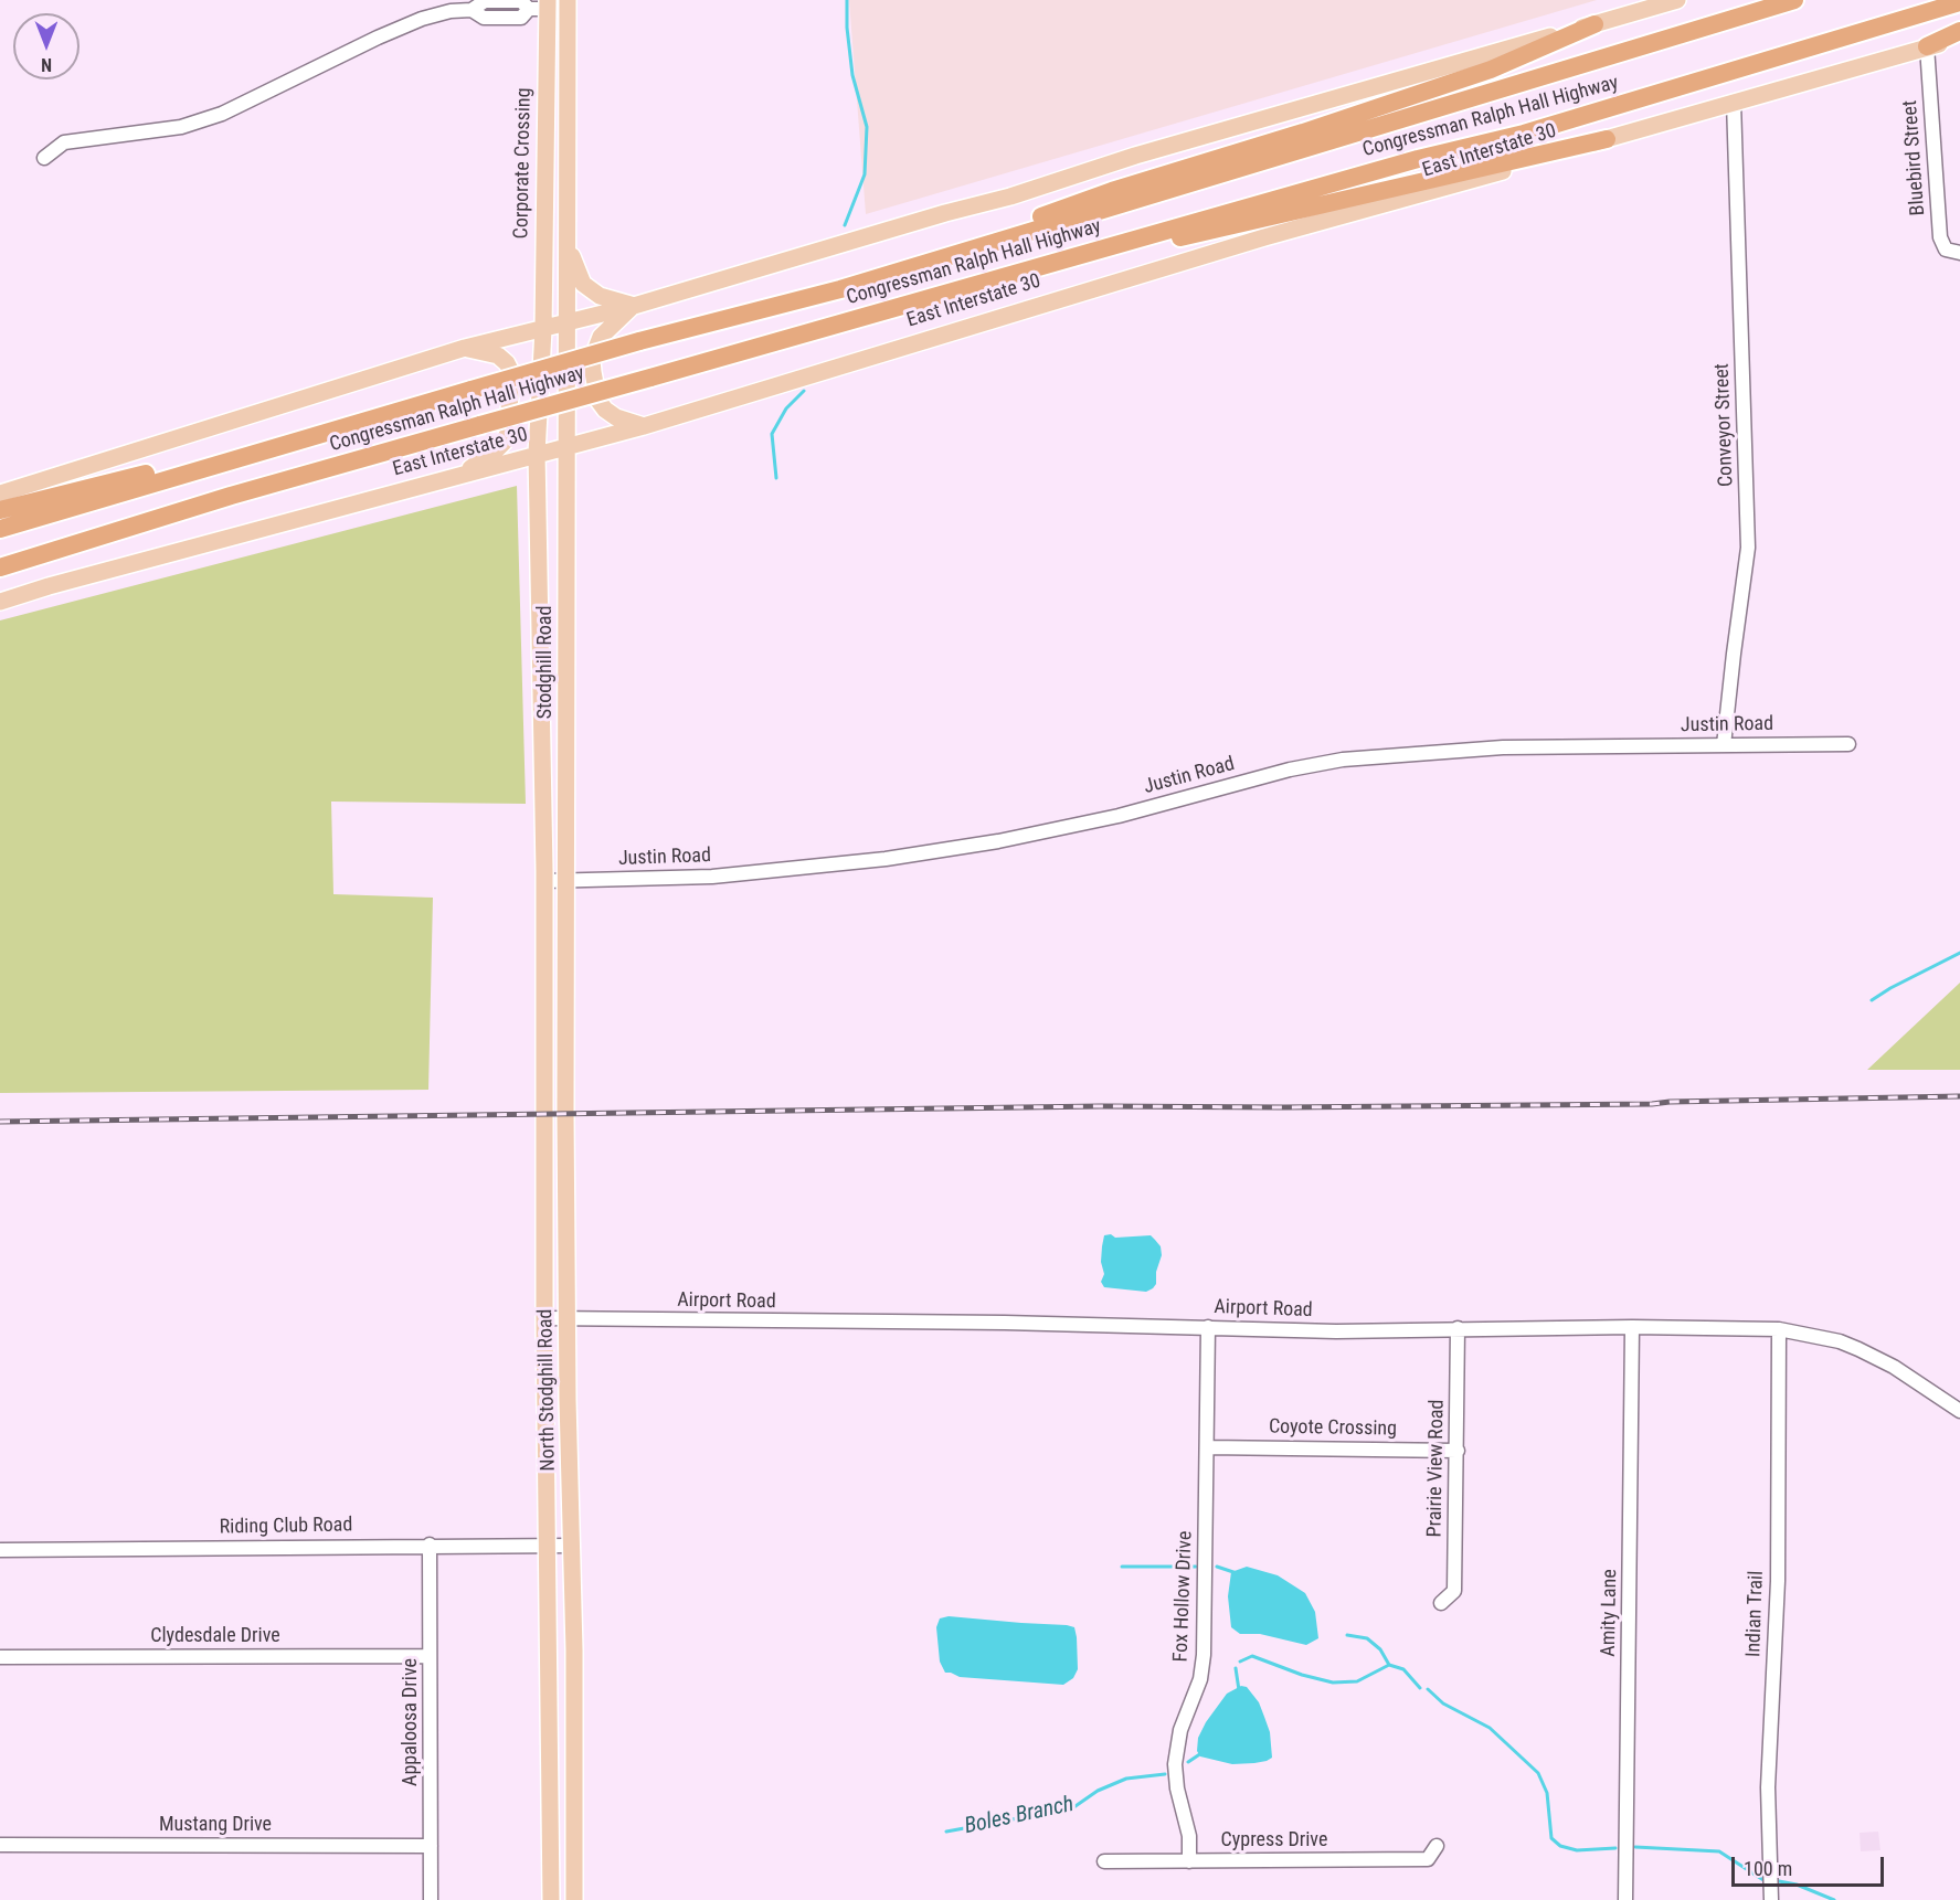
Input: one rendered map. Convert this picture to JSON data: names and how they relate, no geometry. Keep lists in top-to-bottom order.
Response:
{
  "streets": {
    "highway": ["Congressman Ralph Hall Highway"],
    "main road": [
      "East Interstate 30",
      "Corporate Crossing",
      "Stodghill Road",
      "North Stodghill Road"
    ],
    "street": [
      "Bluebird Street",
      "Conveyor Street",
      "Justin Road",
      "Airport Road",
      "Coyote Crossing",
      "Prairie View Road",
      "Riding Club Road",
      "Fox Hollow Drive",
      "Amity Lane",
      "Indian Trail",
      "Clydesdale Drive",
      "Appaloosa Drive",
      "Mustang Drive",
      "Cypress Drive"
    ]
  },
  "crossings": [
    ["East Interstate 30", "Bluebird Street"],
    ["East Interstate 30", "Corporate Crossing"],
    ["East Interstate 30", "Conveyor Street"],
    ["East Interstate 30", "Stodghill Road"],
    ["Corporate Crossing", "Stodghill Road"],
    ["Conveyor Street", "Justin Road"],
    ["Stodghill Road", "Justin Road"],
    ["Stodghill Road", "North Stodghill Road"],
    ["Justin Road", "North Stodghill Road"],
    ["Airport Road", "North Stodghill Road"],
    ["Airport Road", "Prairie View Road"],
    ["Airport Road", "Fox Hollow Drive"],
    ["Airport Road", "Amity Lane"],
    ["Airport Road", "Indian Trail"],
    ["North Stodghill Road", "Riding Club Road"],
    ["Coyote Crossing", "Prairie View Road"],
    ["Coyote Crossing", "Fox Hollow Drive"],
    ["Riding Club Road", "Appaloosa Drive"],
    ["Fox Hollow Drive", "Cypress Drive"],
    ["Clydesdale Drive", "Appaloosa Drive"],
    ["Appaloosa Drive", "Mustang Drive"]
  ],
  "water": ["Boles Branch"],
  "scale_bar": "100 m",
  "north": "bottom"
}
